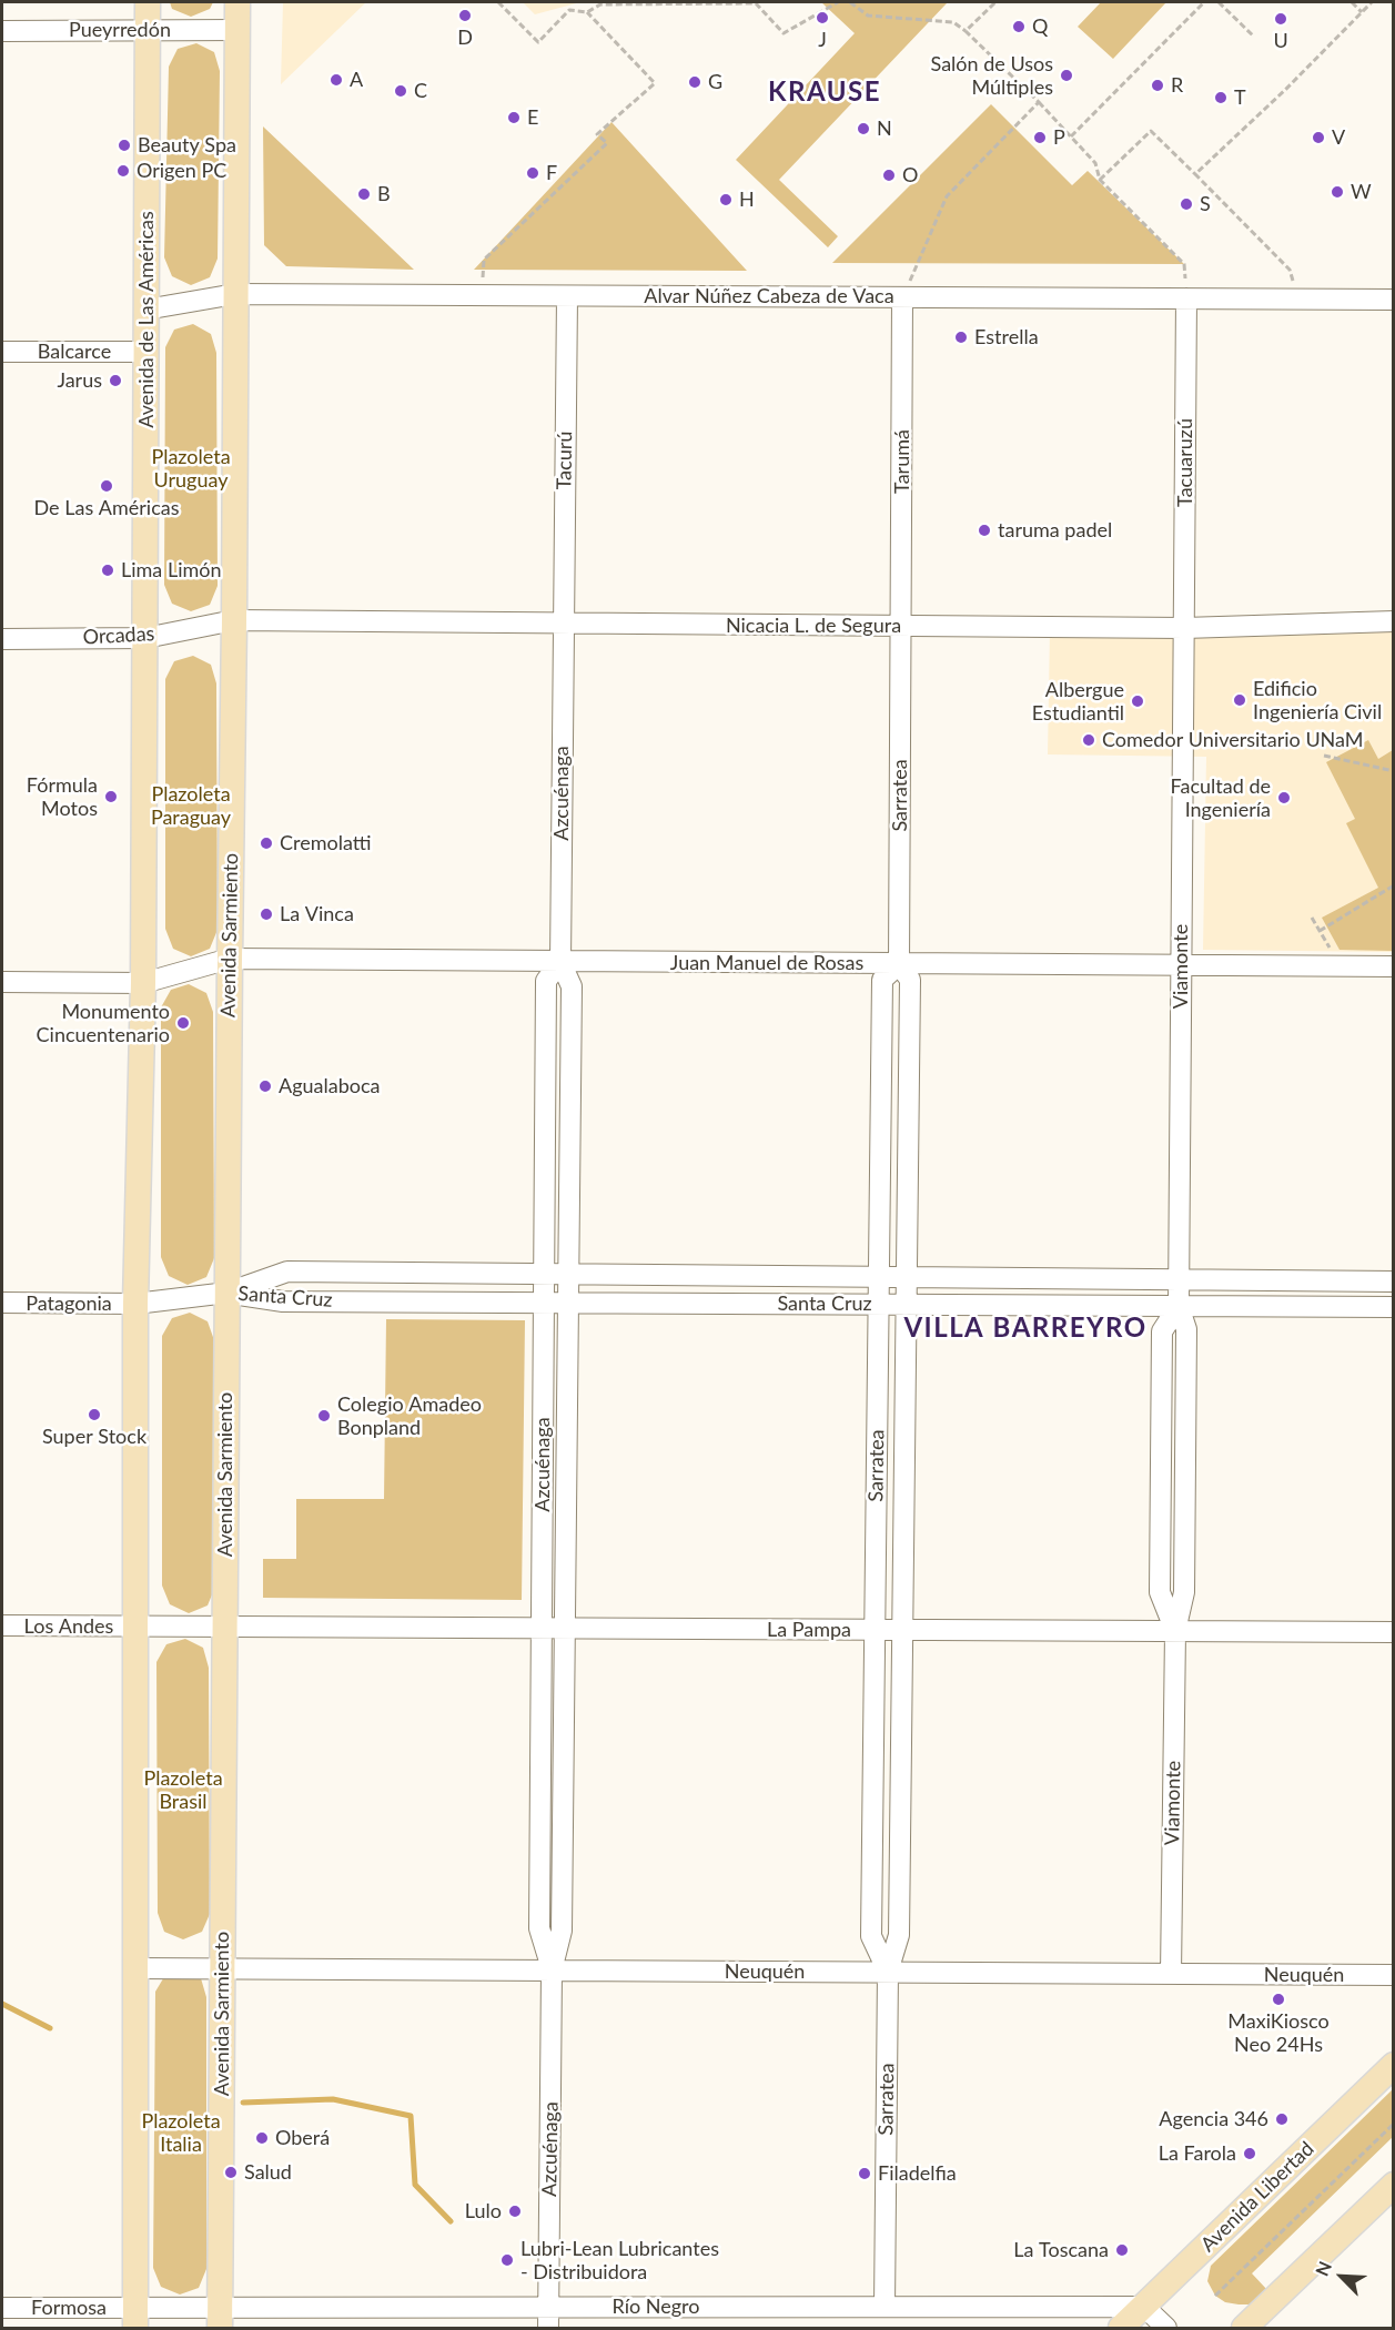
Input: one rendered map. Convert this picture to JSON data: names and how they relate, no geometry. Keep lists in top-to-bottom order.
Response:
{
  "streets": {
    "main road": ["Avenida de Las Américas", "Avenida Sarmiento", "Avenida Libertad"],
    "street": [
      "Pueyrredón",
      "Alvar Núñez Cabeza de Vaca",
      "Balcarce",
      "Tacurú",
      "Tarumá",
      "Tacuaruzú",
      "Nicacia L. de Segura",
      "Orcadas",
      "Azcuénaga",
      "Sarratea",
      "Juan Manuel de Rosas",
      "Viamonte",
      "Santa Cruz",
      "Patagonia",
      "Los Andes",
      "La Pampa",
      "Neuquén",
      "Río Negro",
      "Formosa"
    ]
  },
  "crossings": [
    ["Pueyrredón", "Avenida de Las Américas"],
    ["Alvar Núñez Cabeza de Vaca", "Avenida de Las Américas"],
    ["Alvar Núñez Cabeza de Vaca", "Tacurú"],
    ["Alvar Núñez Cabeza de Vaca", "Tarumá"],
    ["Alvar Núñez Cabeza de Vaca", "Tacuaruzú"],
    ["Avenida de Las Américas", "Balcarce"],
    ["Avenida de Las Américas", "Orcadas"],
    ["Tacurú", "Nicacia L. de Segura"],
    ["Tacurú", "Azcuénaga"],
    ["Tarumá", "Nicacia L. de Segura"],
    ["Tarumá", "Sarratea"],
    ["Tacuaruzú", "Nicacia L. de Segura"],
    ["Tacuaruzú", "Viamonte"],
    ["Nicacia L. de Segura", "Orcadas"],
    ["Nicacia L. de Segura", "Azcuénaga"],
    ["Nicacia L. de Segura", "Sarratea"],
    ["Nicacia L. de Segura", "Avenida Sarmiento"],
    ["Nicacia L. de Segura", "Viamonte"],
    ["Orcadas", "Avenida Sarmiento"],
    ["Azcuénaga", "Juan Manuel de Rosas"],
    ["Azcuénaga", "Santa Cruz"],
    ["Azcuénaga", "La Pampa"],
    ["Azcuénaga", "Neuquén"],
    ["Azcuénaga", "Río Negro"],
    ["Sarratea", "Juan Manuel de Rosas"],
    ["Sarratea", "Santa Cruz"],
    ["Sarratea", "La Pampa"],
    ["Sarratea", "Neuquén"],
    ["Sarratea", "Río Negro"],
    ["Avenida Sarmiento", "Juan Manuel de Rosas"],
    ["Avenida Sarmiento", "Santa Cruz"],
    ["Avenida Sarmiento", "Patagonia"],
    ["Avenida Sarmiento", "Los Andes"],
    ["Avenida Sarmiento", "La Pampa"],
    ["Avenida Sarmiento", "Neuquén"],
    ["Avenida Sarmiento", "Río Negro"],
    ["Juan Manuel de Rosas", "Viamonte"],
    ["Viamonte", "Santa Cruz"],
    ["Viamonte", "La Pampa"],
    ["Viamonte", "Neuquén"],
    ["Santa Cruz", "Patagonia"],
    ["Los Andes", "La Pampa"],
    ["Avenida Libertad", "Río Negro"],
    ["Río Negro", "Formosa"]
  ],
  "districts": ["KRAUSE", "VILLA BARREYRO"],
  "parks": [
    "Plazoleta Uruguay",
    "Plazoleta Paraguay",
    "Plazoleta Brasil",
    "Plazoleta Italia"
  ],
  "places": [
    "D",
    "J",
    "U",
    "Q",
    "Salón de Usos Múltiples",
    "A",
    "G",
    "R",
    "C",
    "T",
    "E",
    "N",
    "P",
    "V",
    "Beauty Spa",
    "Origen PC",
    "F",
    "O",
    "W",
    "B",
    "H",
    "S",
    "Estrella",
    "Jarus",
    "De Las Américas",
    "taruma padel",
    "Lima Limón",
    "Edificio Ingeniería Civil",
    "Albergue Estudiantil",
    "Comedor Universitario UNaM",
    "Fórmula Motos",
    "Facultad de Ingeniería",
    "Cremolatti",
    "La Vinca",
    "Monumento Cincuentenario",
    "Agualaboca",
    "Super Stock",
    "Colegio Amadeo Bonpland",
    "MaxiKiosco Neo 24Hs",
    "Agencia 346",
    "Oberá",
    "La Farola",
    "Salud",
    "Filadelfia",
    "Lulo",
    "La Toscana",
    "Lubri-Lean Lubricantes - Distribuidora"
  ],
  "north": "top left"
}
